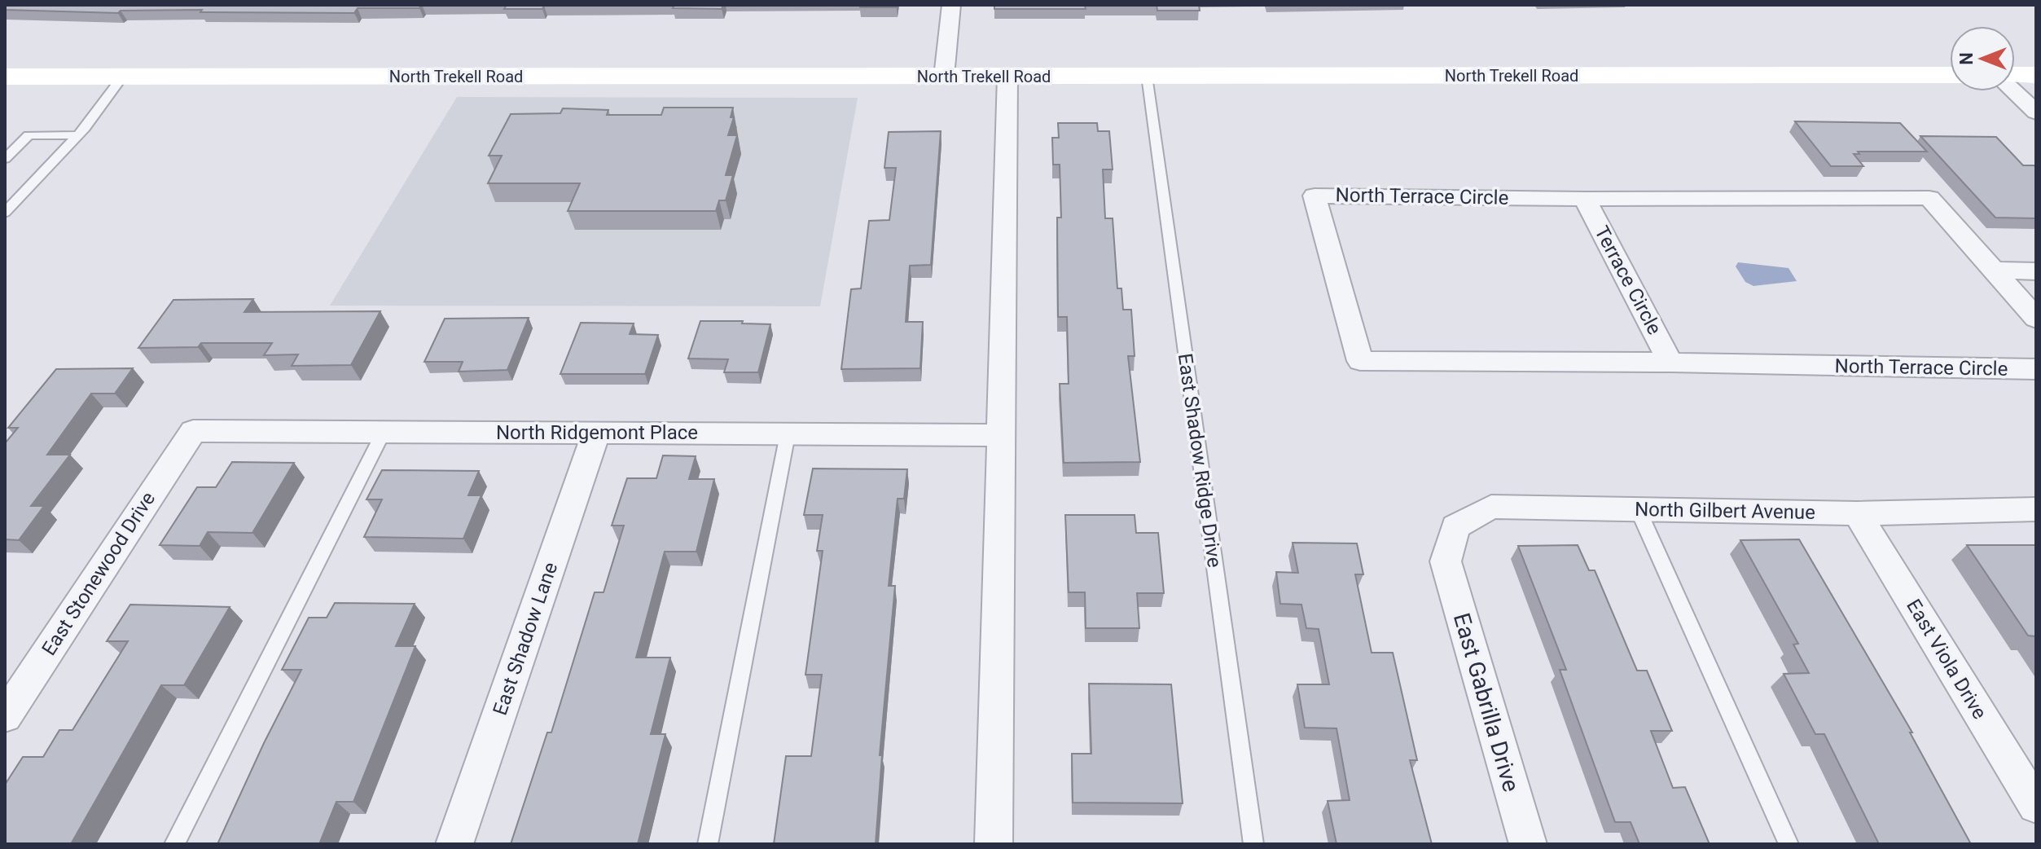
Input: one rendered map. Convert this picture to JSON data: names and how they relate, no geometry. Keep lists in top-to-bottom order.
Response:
{
  "streets": {
    "main road": ["North Trekell Road"],
    "street": [
      "North Terrace Circle",
      "Terrace Circle",
      "North Ridgemont Place",
      "North Gilbert Avenue",
      "East Stonewood Drive",
      "East Shadow Lane",
      "East Viola Drive",
      "East Gabrilla Drive"
    ],
    "lane": ["East Shadow Ridge Drive"]
  },
  "crossings": [
    ["North Trekell Road", "East Shadow Ridge Drive"],
    ["North Terrace Circle", "Terrace Circle"],
    ["North Ridgemont Place", "East Stonewood Drive"],
    ["North Ridgemont Place", "East Shadow Lane"],
    ["North Gilbert Avenue", "East Viola Drive"],
    ["North Gilbert Avenue", "East Gabrilla Drive"]
  ],
  "north": "left"
}
